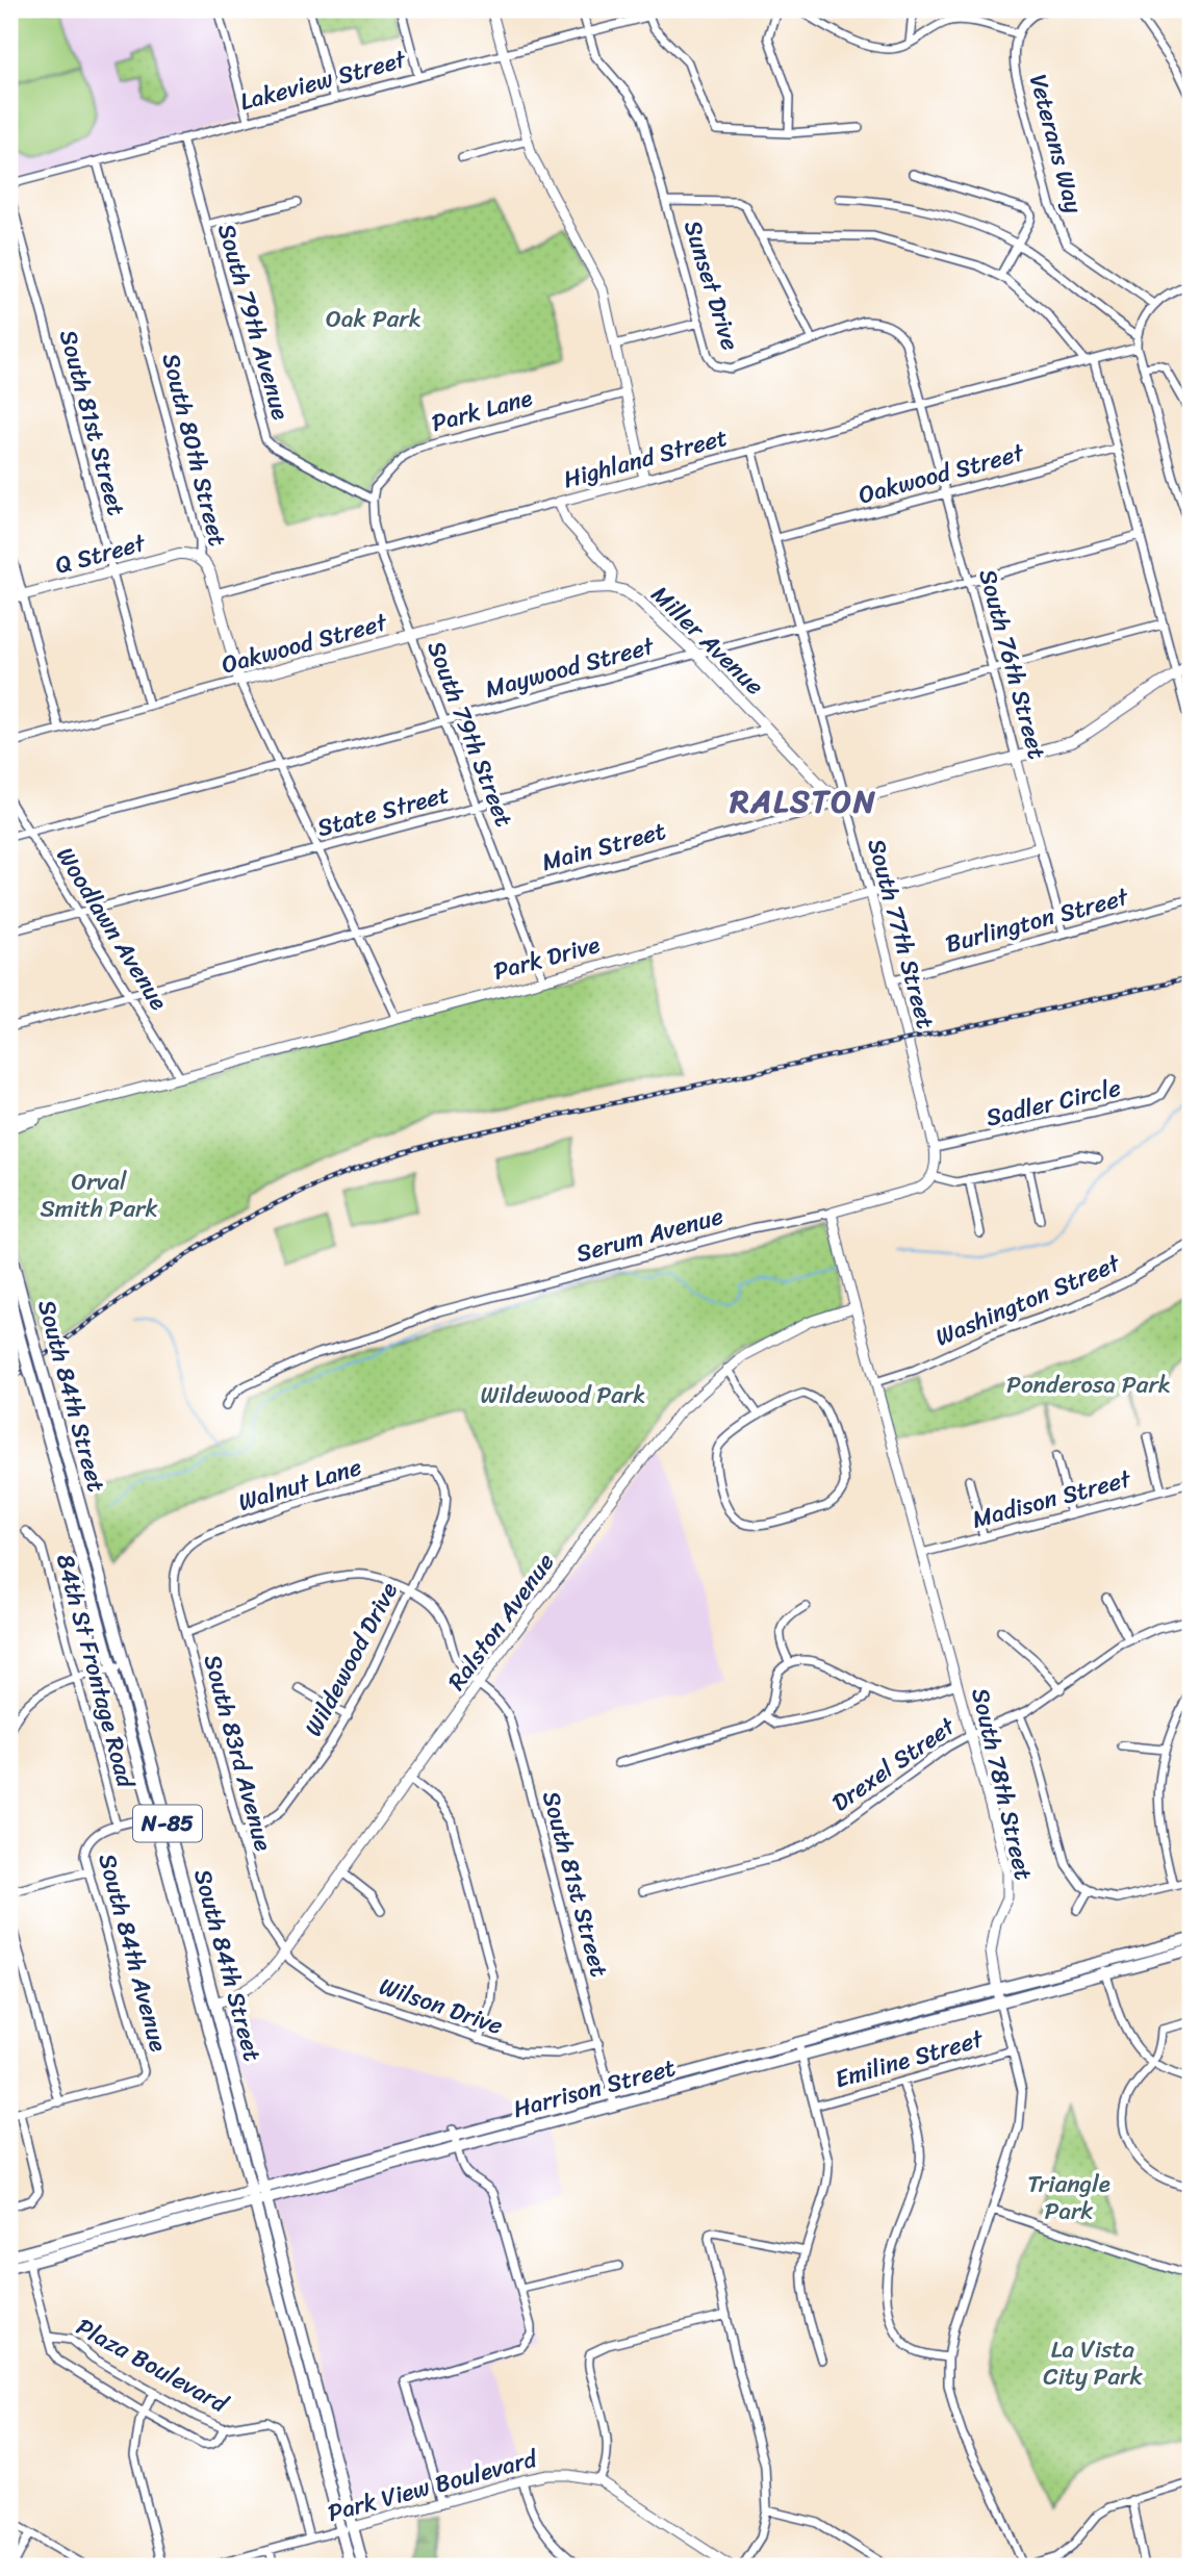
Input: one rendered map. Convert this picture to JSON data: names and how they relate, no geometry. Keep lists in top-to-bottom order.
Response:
{
  "streets": {
    "main road": [
      "South 80th Street",
      "Oakwood Street",
      "Q Street",
      "Miller Avenue",
      "Main Street",
      "South 84th Street",
      "N-85",
      "Harrison Street"
    ],
    "street": [
      "Lakeview Street",
      "Veterans Way",
      "Sunset Drive",
      "South 79th Avenue",
      "Park Lane",
      "South 81st Street",
      "Highland Street",
      "South 76th Street",
      "Maywood Street",
      "South 79th Street",
      "State Street",
      "Burlington Street",
      "Woodlawn Avenue",
      "South 77th Street",
      "Park Drive",
      "Sadler Circle",
      "Serum Avenue",
      "Washington Street",
      "Walnut Lane",
      "Madison Street",
      "Ralston Avenue",
      "Wildewood Drive",
      "84th St Frontage Road",
      "South 83rd Avenue",
      "Drexel Street",
      "South 78th Street",
      "South 84th Avenue",
      "Wilson Drive",
      "Emiline Street",
      "Plaza Boulevard",
      "Park View Boulevard"
    ]
  },
  "crossings": [
    ["Lakeview Street", "Sunset Drive"],
    ["Lakeview Street", "South 79th Avenue"],
    ["Lakeview Street", "South 80th Street"],
    ["Sunset Drive", "Highland Street"],
    ["Sunset Drive", "South 76th Street"],
    ["South 79th Avenue", "Park Lane"],
    ["South 79th Avenue", "South 79th Street"],
    ["Park Lane", "South 79th Street"],
    ["South 81st Street", "Oakwood Street"],
    ["South 81st Street", "Q Street"],
    ["South 81st Street", "Ralston Avenue"],
    ["South 81st Street", "Wildewood Drive"],
    ["South 81st Street", "South 83rd Avenue"],
    ["South 81st Street", "Wilson Drive"],
    ["South 81st Street", "Harrison Street"],
    ["South 80th Street", "Highland Street"],
    ["South 80th Street", "Oakwood Street"],
    ["South 80th Street", "Q Street"],
    ["South 80th Street", "Maywood Street"],
    ["South 80th Street", "State Street"],
    ["South 80th Street", "Main Street"],
    ["South 80th Street", "Park Drive"],
    ["Highland Street", "South 76th Street"],
    ["Highland Street", "South 79th Street"],
    ["Highland Street", "South 77th Street"],
    ["Oakwood Street", "Miller Avenue"],
    ["Oakwood Street", "South 76th Street"],
    ["Oakwood Street", "South 79th Street"],
    ["Oakwood Street", "South 77th Street"],
    ["Miller Avenue", "Maywood Street"],
    ["Miller Avenue", "State Street"],
    ["Miller Avenue", "Main Street"],
    ["Miller Avenue", "South 77th Street"],
    ["South 76th Street", "Maywood Street"],
    ["South 76th Street", "Main Street"],
    ["South 76th Street", "Burlington Street"],
    ["South 76th Street", "Park Drive"],
    ["Maywood Street", "South 79th Street"],
    ["Maywood Street", "Woodlawn Avenue"],
    ["Maywood Street", "South 77th Street"],
    ["South 79th Street", "State Street"],
    ["South 79th Street", "Main Street"],
    ["South 79th Street", "Park Drive"],
    ["State Street", "Woodlawn Avenue"],
    ["Main Street", "Woodlawn Avenue"],
    ["Main Street", "South 77th Street"],
    ["Burlington Street", "South 77th Street"],
    ["Woodlawn Avenue", "Park Drive"],
    ["South 77th Street", "Park Drive"],
    ["South 77th Street", "Sadler Circle"],
    ["South 77th Street", "Serum Avenue"],
    ["Serum Avenue", "South 78th Street"],
    ["Washington Street", "South 78th Street"],
    ["South 84th Street", "Ralston Avenue"],
    ["South 84th Street", "Harrison Street"],
    ["South 84th Street", "Park View Boulevard"],
    ["Walnut Lane", "Wildewood Drive"],
    ["Walnut Lane", "South 83rd Avenue"],
    ["Madison Street", "South 78th Street"],
    ["Ralston Avenue", "South 83rd Avenue"],
    ["Ralston Avenue", "South 78th Street"],
    ["Ralston Avenue", "Wilson Drive"],
    ["Wildewood Drive", "South 83rd Avenue"],
    ["84th St Frontage Road", "South 84th Avenue"],
    ["South 83rd Avenue", "Wilson Drive"],
    ["Drexel Street", "South 78th Street"],
    ["South 78th Street", "Emiline Street"],
    ["South 78th Street", "Harrison Street"],
    ["Plaza Boulevard", "Park View Boulevard"]
  ],
  "districts": ["RALSTON"],
  "parks": [
    "Oak Park",
    "Orval Smith Park",
    "Ponderosa Park",
    "Wildewood Park",
    "Triangle Park",
    "La Vista City Park"
  ]
}
